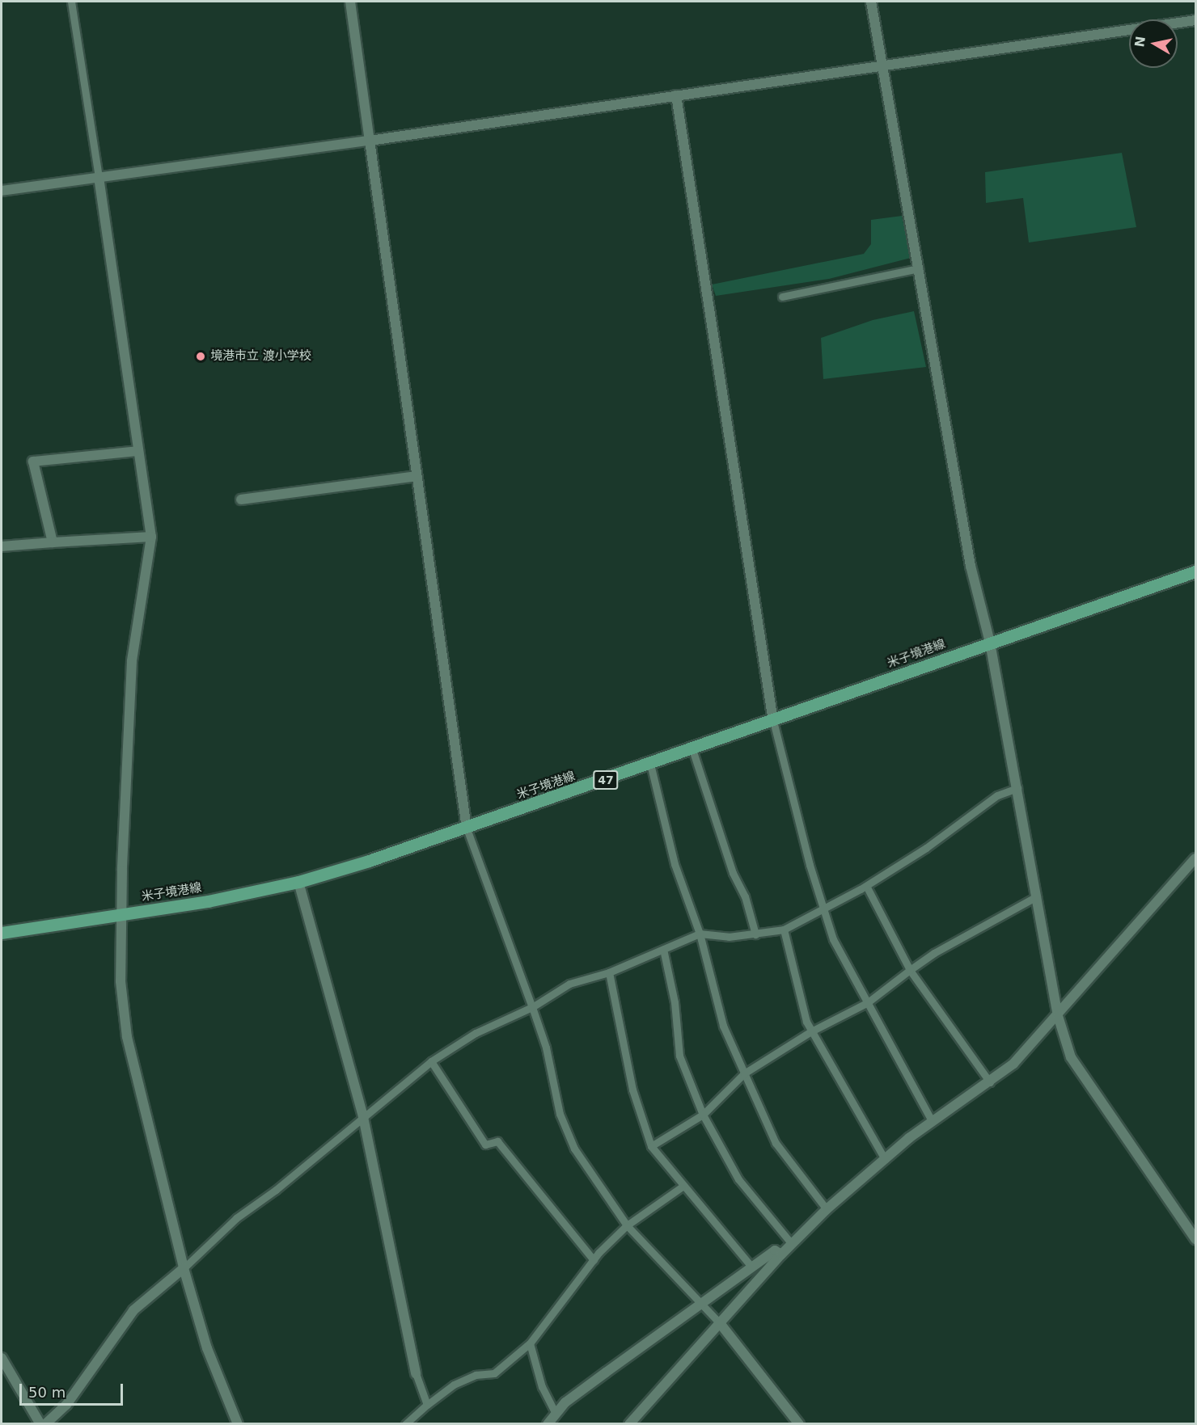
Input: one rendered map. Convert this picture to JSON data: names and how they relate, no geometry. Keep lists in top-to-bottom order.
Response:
{
  "streets": {
    "main road": ["米子境港線", "47"]
  },
  "places": ["境港市立 渡小学校"],
  "scale_bar": "50 m",
  "north": "left"
}
